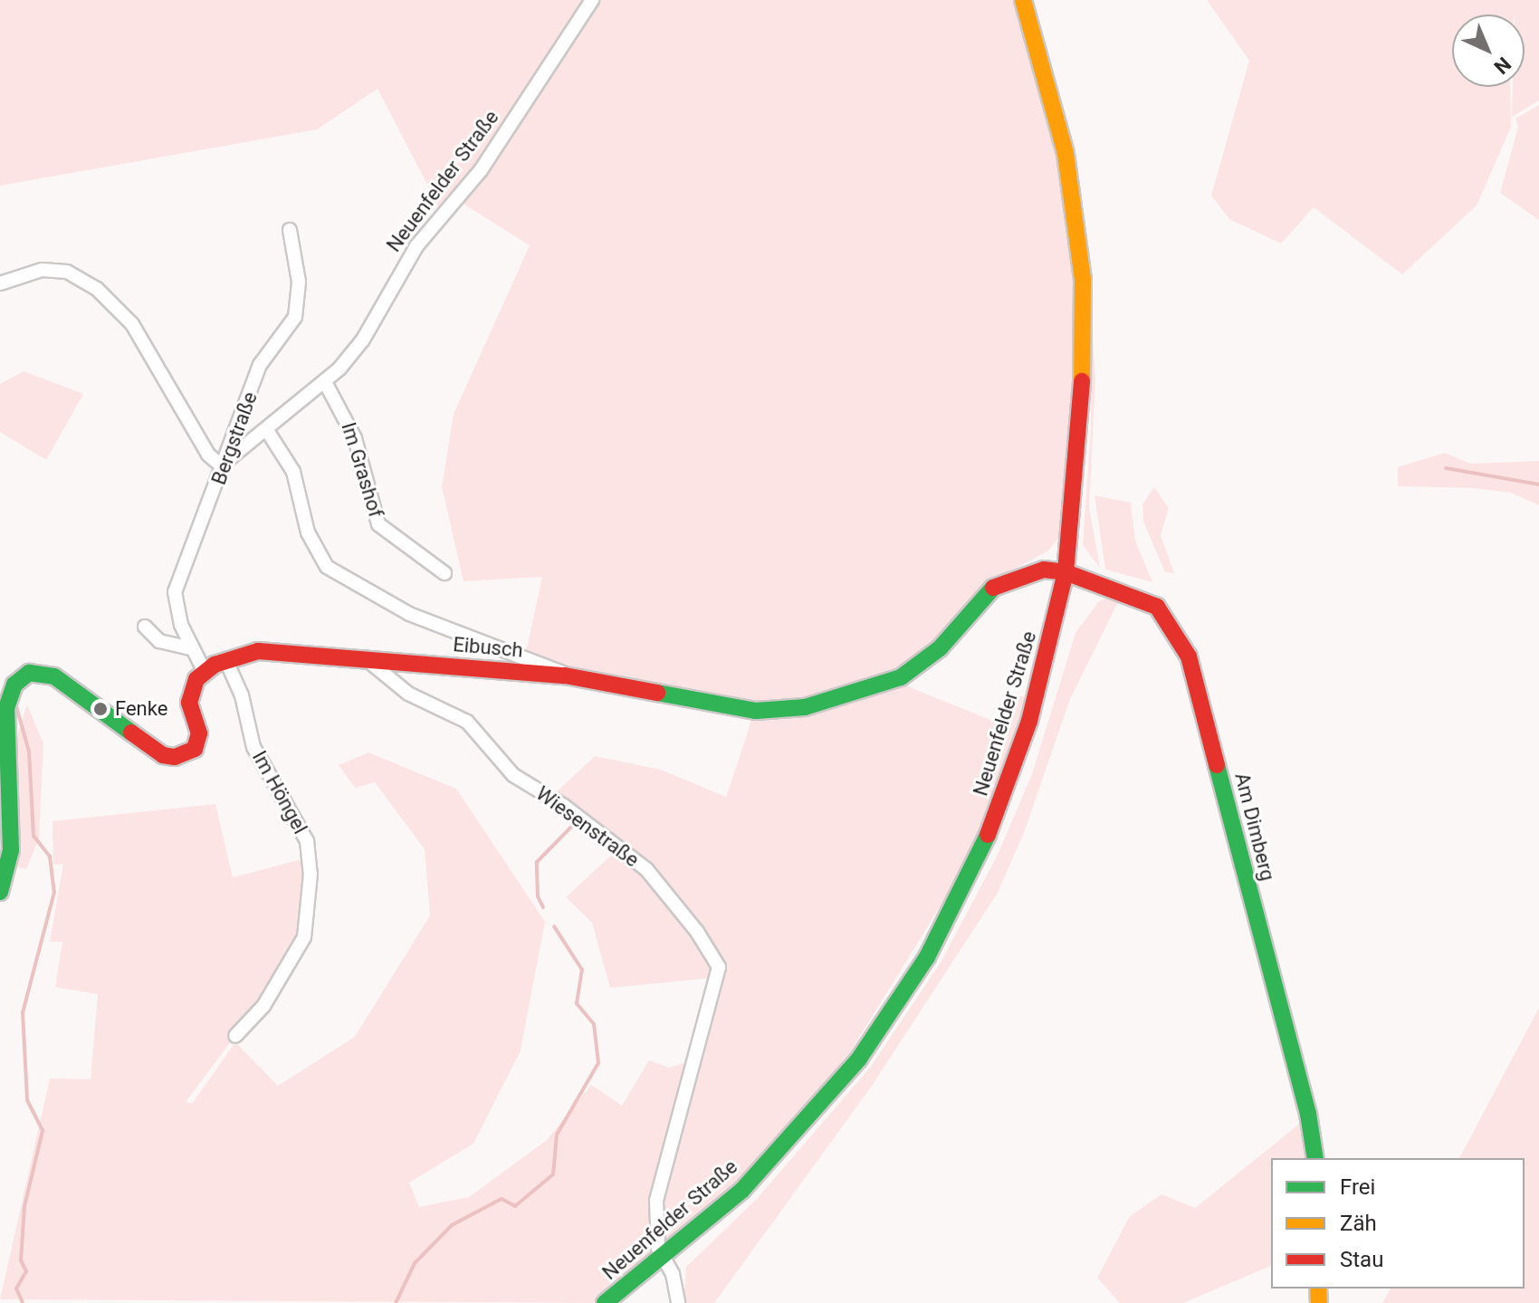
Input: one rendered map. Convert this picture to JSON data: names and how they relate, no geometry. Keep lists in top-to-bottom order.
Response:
{
  "streets": {
    "street": [
      "Neuenfelder Straße",
      "Bergstraße",
      "Im Grashof",
      "Eibusch",
      "Im Höngel",
      "Wiesenstraße",
      "Am Dimberg"
    ]
  },
  "crossings": [
    ["Neuenfelder Straße", "Bergstraße"],
    ["Neuenfelder Straße", "Im Grashof"],
    ["Neuenfelder Straße", "Eibusch"],
    ["Neuenfelder Straße", "Wiesenstraße"],
    ["Neuenfelder Straße", "Am Dimberg"],
    ["Bergstraße", "Eibusch"],
    ["Eibusch", "Im Höngel"],
    ["Eibusch", "Wiesenstraße"],
    ["Eibusch", "Am Dimberg"]
  ],
  "places": ["Fenke"],
  "legend": ["Frei", "Zäh", "Stau"],
  "north": "bottom right"
}
